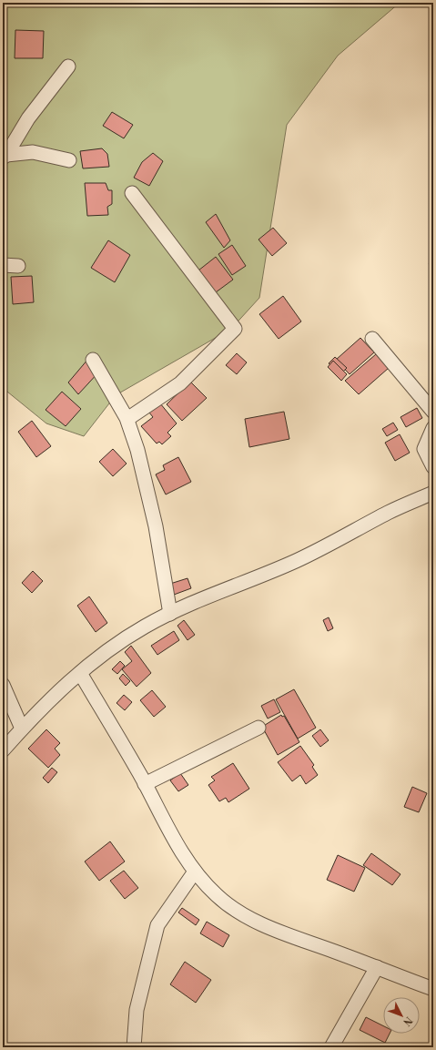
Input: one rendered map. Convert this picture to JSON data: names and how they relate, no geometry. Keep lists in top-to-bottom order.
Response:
{
  "north": "bottom right"
}
